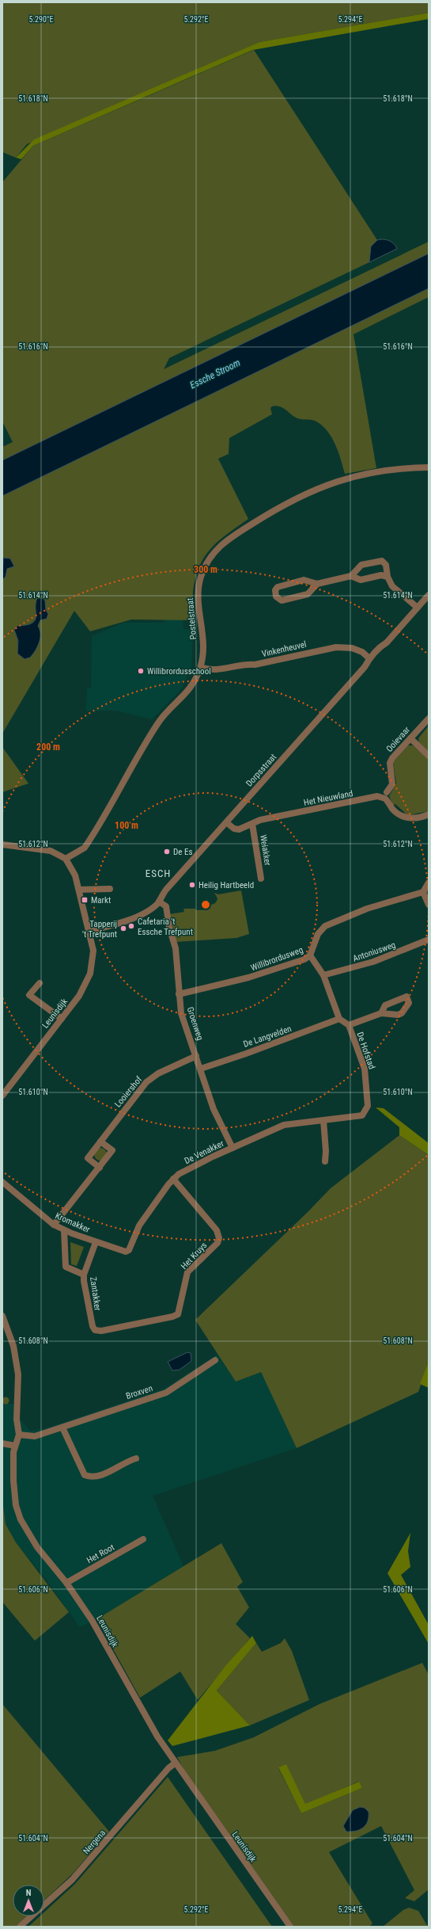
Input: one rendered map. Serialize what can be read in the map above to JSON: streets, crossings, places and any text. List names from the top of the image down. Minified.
{"streets":{"street":["Postelstraat","Vinkenheuvel","Ooievaar","Dorpsstraat","Het Nieuwland","Weiakker","Antoniusweg","Willibrordusweg","Leunisdijk","Groenweg","De Langvelden","De Hofstad","Looiershof","De Venakker","Kromakker","Het Kruys","Zantakker","Broxven","Het Root","Nergena"]},"crossings":[["Postelstraat","Vinkenheuvel"],["Vinkenheuvel","Dorpsstraat"],["Dorpsstraat","Het Nieuwland"],["Dorpsstraat","Leunisdijk"],["Dorpsstraat","Groenweg"],["Het Nieuwland","Weiakker"],["Willibrordusweg","Groenweg"],["Leunisdijk","Broxven"],["Leunisdijk","Het Root"],["Leunisdijk","Nergena"],["Groenweg","De Langvelden"],["Groenweg","Looiershof"],["Groenweg","De Venakker"],["De Langvelden","De Hofstad"],["De Hofstad","De Venakker"],["De Venakker","Kromakker"],["De Venakker","Het Kruys"],["Kromakker","Zantakker"],["Het Kruys","Zantakker"]],"districts":["ESCH"],"water":["Essche Stroom"],"places":{"other":["Willibrordusschool","De Es","Heilig Hartbeeld","Cafetaria 't Essche Trefpunt","Tapperij 't Trefpunt"],"transit":["Markt"]},"north":"top","coordinates":["5.290°E","5.292°E","5.294°E","51.618°N","51.616°N","51.614°N","51.612°N","51.610°N","51.608°N","51.606°N","51.604°N"],"rings":["300 m","200 m","100 m"]}
